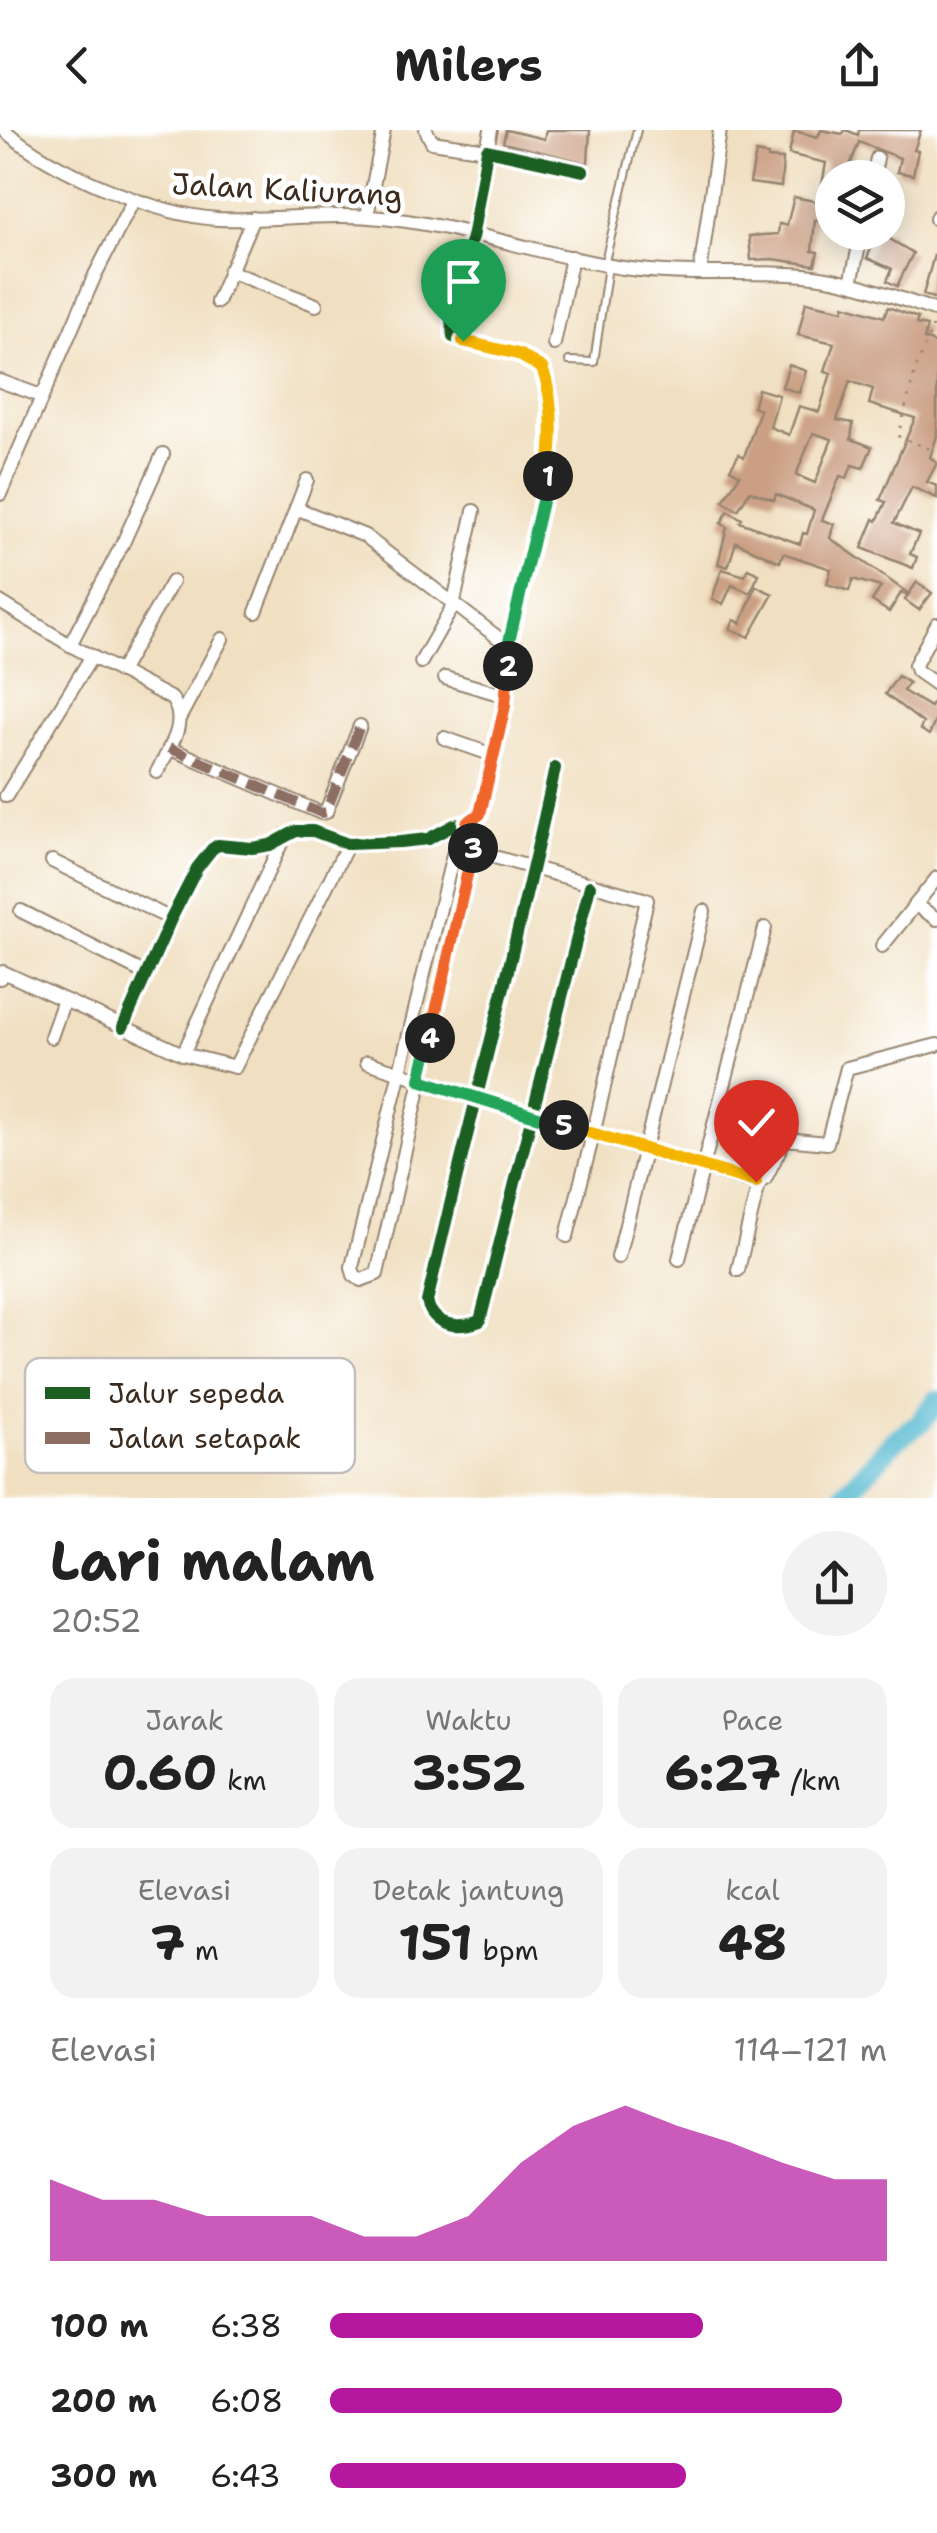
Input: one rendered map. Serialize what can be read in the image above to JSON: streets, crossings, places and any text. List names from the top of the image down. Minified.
{"streets":{"street":["Jalan Kaliurang"]},"legend":["Jalur sepeda","Jalan setapak"],"page":{"header":"Milers","pins":["1","2","3","4","5"],"heading":["Lari malam","20:52"],"stats":[["Jarak","0.60 km"],["Waktu","3:52"],["Pace","6:27 /km"],["Elevasi","7 m"],["Detak jantung","151 bpm"],["kcal","48"]],"chart":["Elevasi","114–121 m"],"list":[{"name":"100 m","note":"6:38"},{"name":"200 m","note":"6:08"},{"name":"300 m","note":"6:43"}]}}
